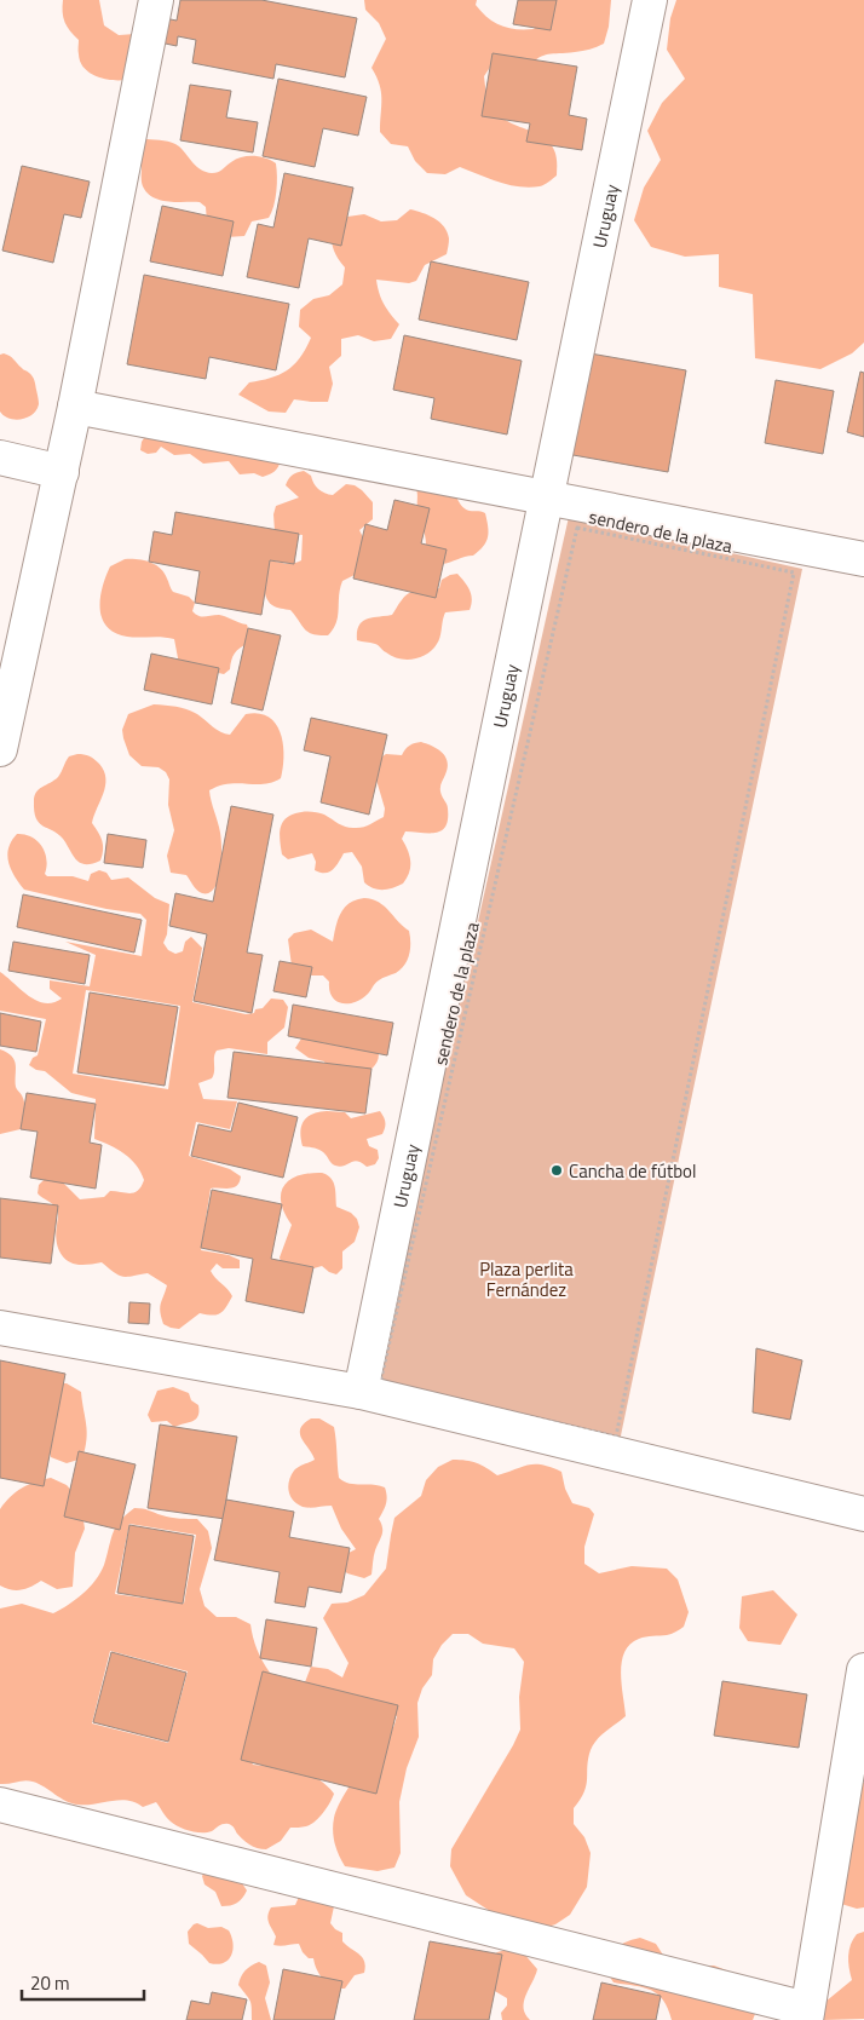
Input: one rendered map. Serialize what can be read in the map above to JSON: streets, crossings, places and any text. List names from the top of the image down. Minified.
{"streets":{"street":["Uruguay"],"path":["sendero de la plaza"]},"parks":["Plaza perlita Fernández"],"places":["Cancha de fútbol"],"scale_bar":"20 m"}
